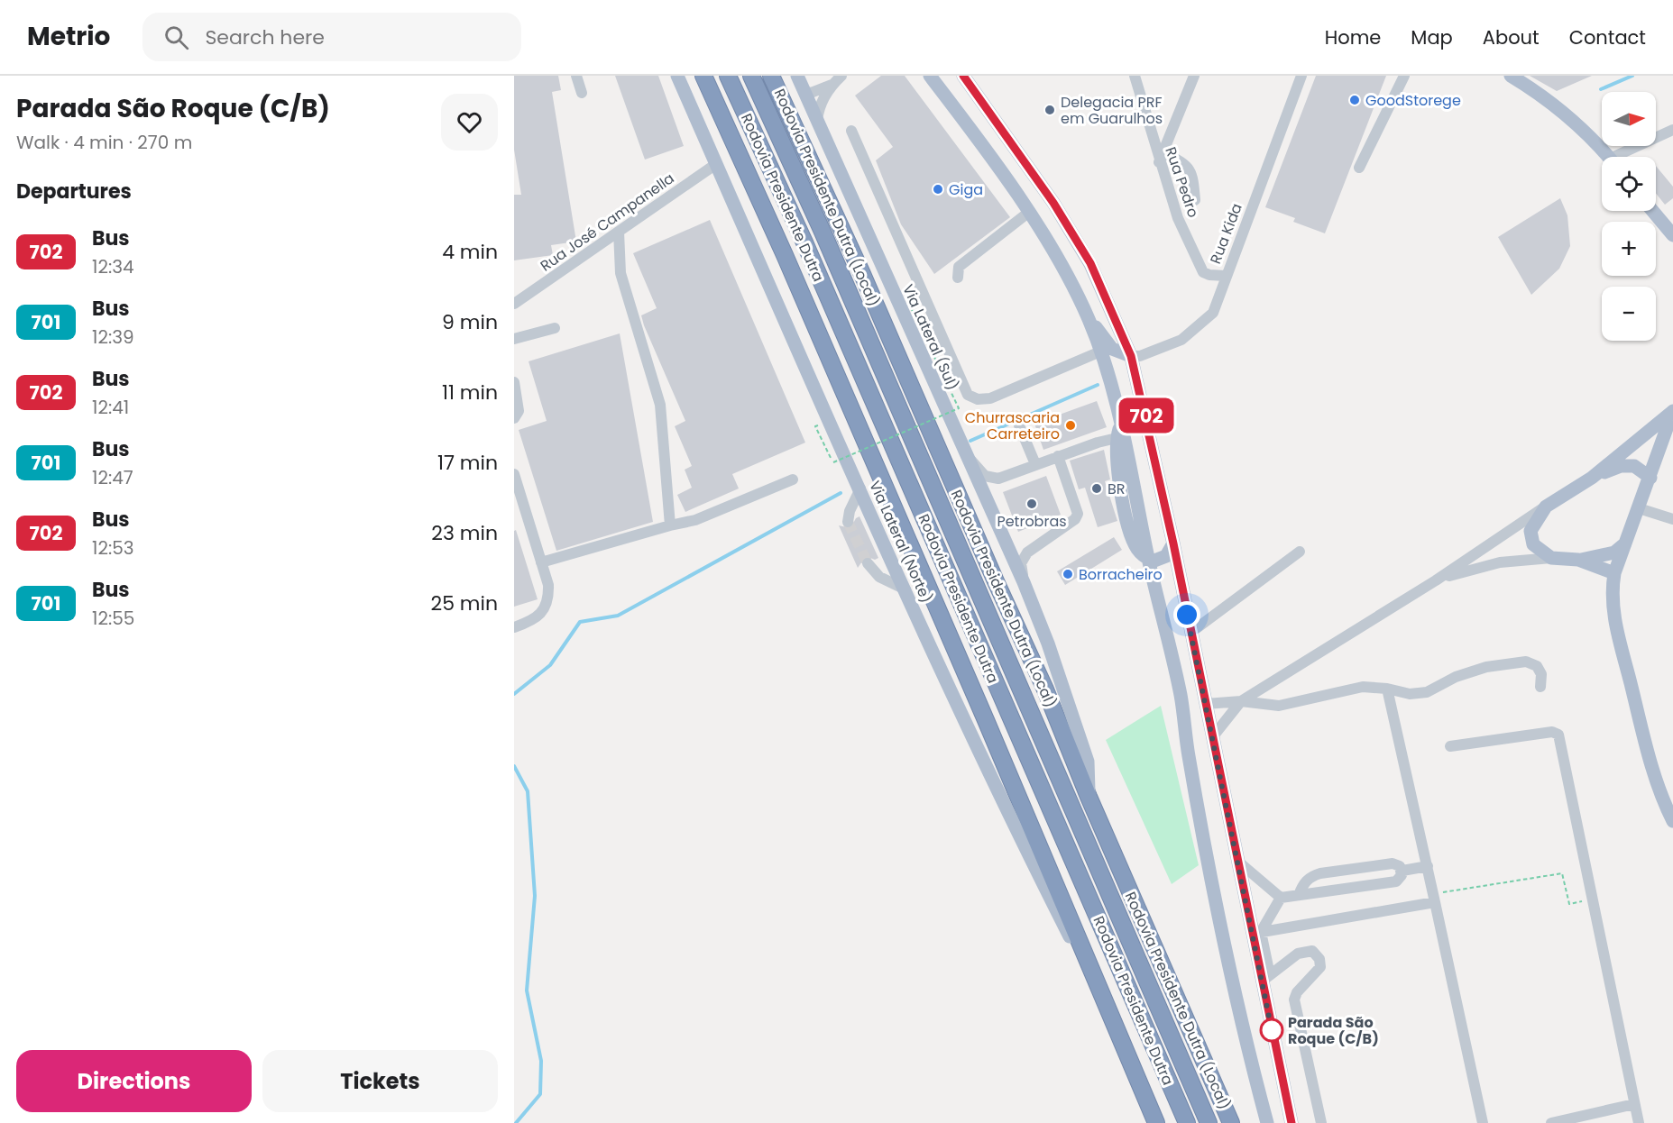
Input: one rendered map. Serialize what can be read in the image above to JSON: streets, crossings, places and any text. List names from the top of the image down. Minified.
{"streets":{"highway":["Rodovia Presidente Dutra","Rodovia Presidente Dutra (Local)"],"main road":["Via Lateral (Sul)","Via Lateral (Norte)"],"street":["Rua Pedro","Rua José Campanella","Rua Kida"]},"crossings":[["Rua Pedro","Rua Kida"],["Rodovia Presidente Dutra","Via Lateral (Norte)"],["Rodovia Presidente Dutra (Local)","Via Lateral (Sul)"],["Rua José Campanella","Via Lateral (Norte)"]],"places":["GoodStorege","Delegacia PRF em Guarulhos","Giga","Churrascaria Carreteiro","BR","Petrobras","Borracheiro","Parada São Roque (C/B)"],"lines":["bus line 702"],"north":"right","page":{"header":"Metrio","search":"Search here","nav":["Home","Map","About","Contact"],"heading":[["Parada São Roque (C/B)","Walk · 4 min · 270 m"],"Departures"],"on_map":"702","map_buttons":["+","−"],"list":[{"mark":"702","name":"Bus","note":"12:34","value":"4 min"},{"mark":"701","name":"Bus","note":"12:39","value":"9 min"},{"mark":"702","name":"Bus","note":"12:41","value":"11 min"},{"mark":"701","name":"Bus","note":"12:47","value":"17 min"},{"mark":"702","name":"Bus","note":"12:53","value":"23 min"},{"mark":"701","name":"Bus","note":"12:55","value":"25 min"}],"buttons":["Directions","Tickets"]}}
